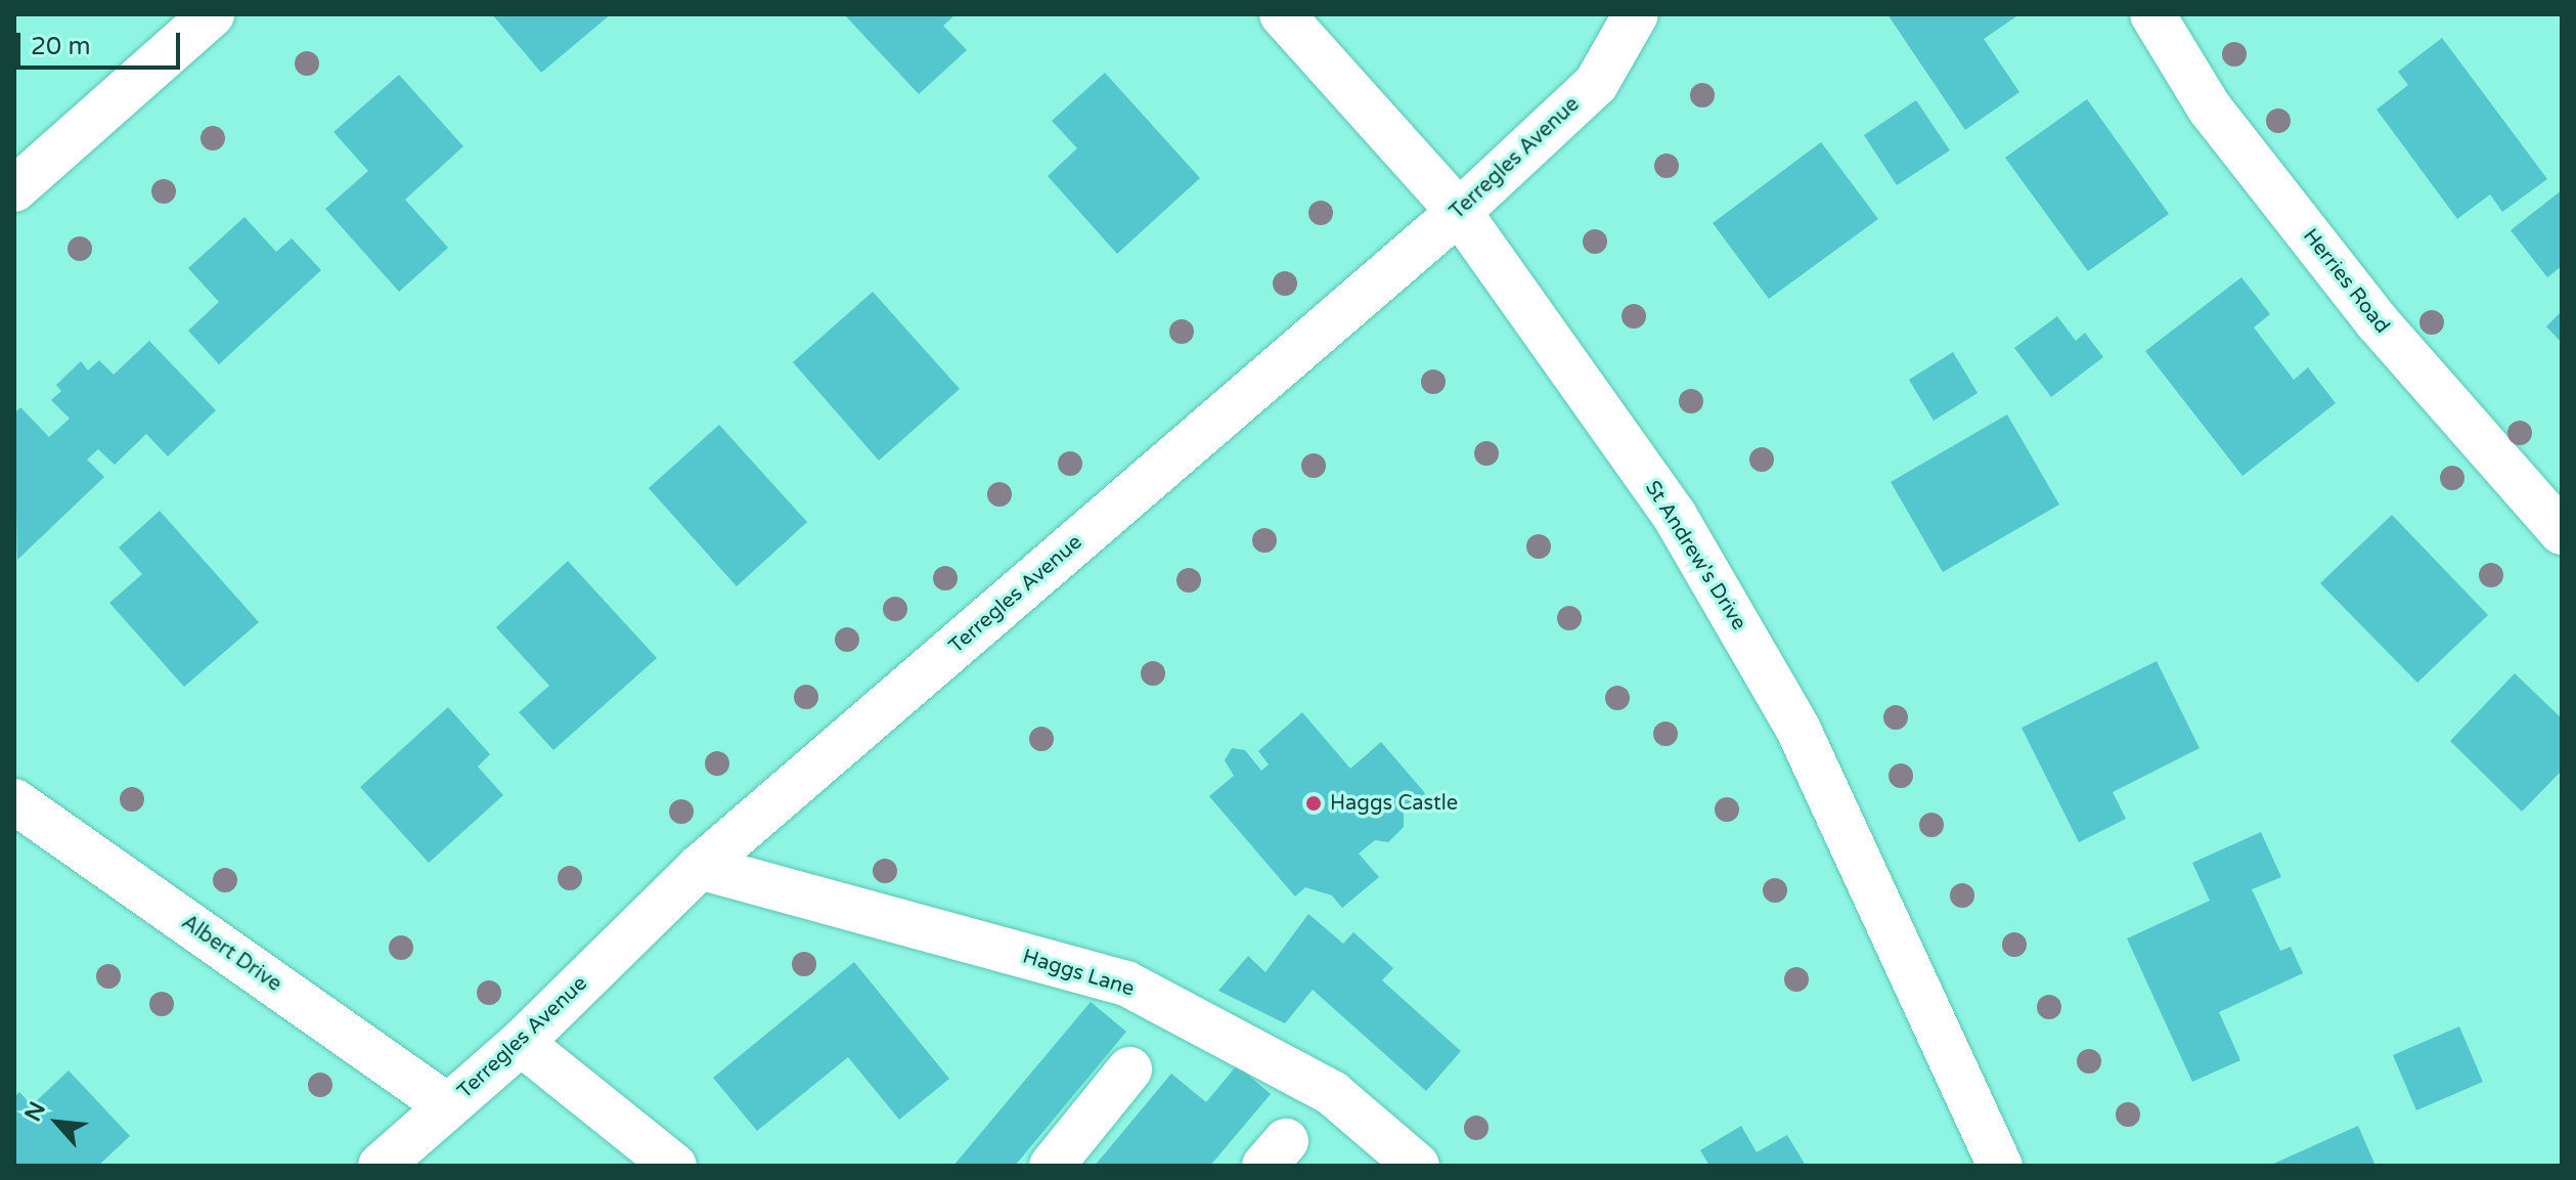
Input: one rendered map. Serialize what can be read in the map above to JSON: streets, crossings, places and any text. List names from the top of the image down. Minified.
{"streets":{"street":["Terregles Avenue","Herries Road","St Andrew's Drive","Albert Drive","Haggs Lane"]},"crossings":[["Terregles Avenue","St Andrew's Drive"],["Terregles Avenue","Albert Drive"],["Terregles Avenue","Haggs Lane"]],"places":["Haggs Castle"],"scale_bar":"20 m","north":"top left"}
